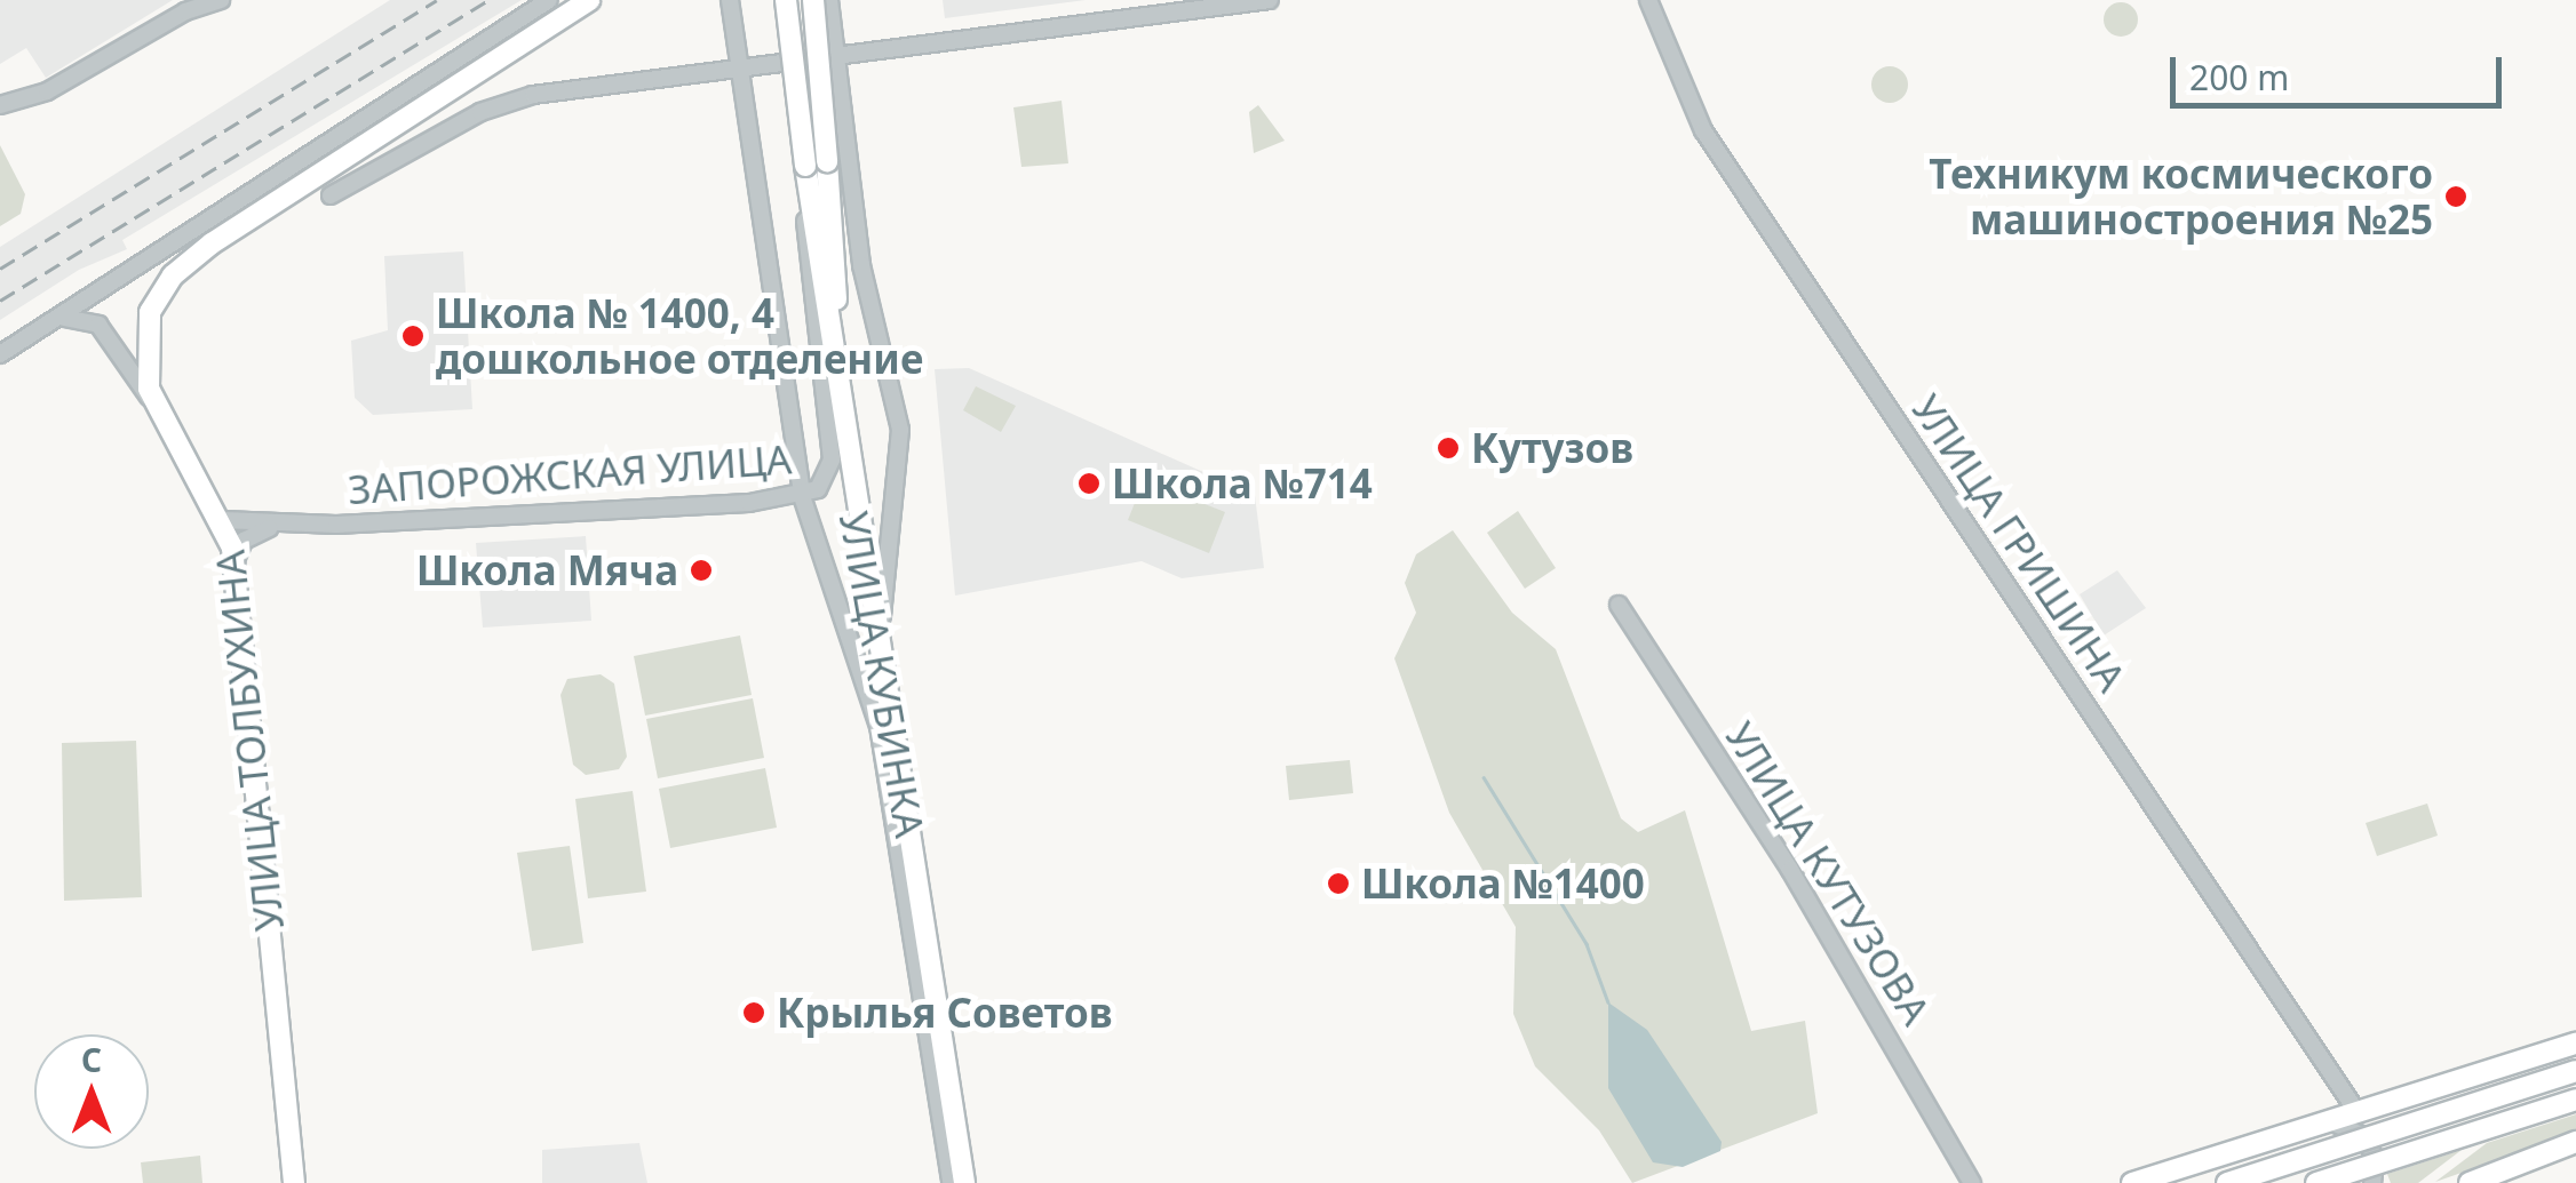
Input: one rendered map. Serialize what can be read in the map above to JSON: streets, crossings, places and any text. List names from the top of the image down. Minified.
{"streets":{"main road":["УЛИЦА КУБИНКА","УЛИЦА ТОЛБУХИНА"],"street":["ЗАПОРОЖСКАЯ УЛИЦА","УЛИЦА ГРИШИНА","УЛИЦА КУТУЗОВА"]},"crossings":[["ЗАПОРОЖСКАЯ УЛИЦА","УЛИЦА КУБИНКА"],["ЗАПОРОЖСКАЯ УЛИЦА","УЛИЦА ТОЛБУХИНА"]],"places":["Техникум космического машиностроения №25","Школа № 1400, 4 дошкольное отделение","Кутузов","Школа №714","Школа Мяча","Школа №1400","Крылья Советов"],"scale_bar":"200 m","north":"top"}
